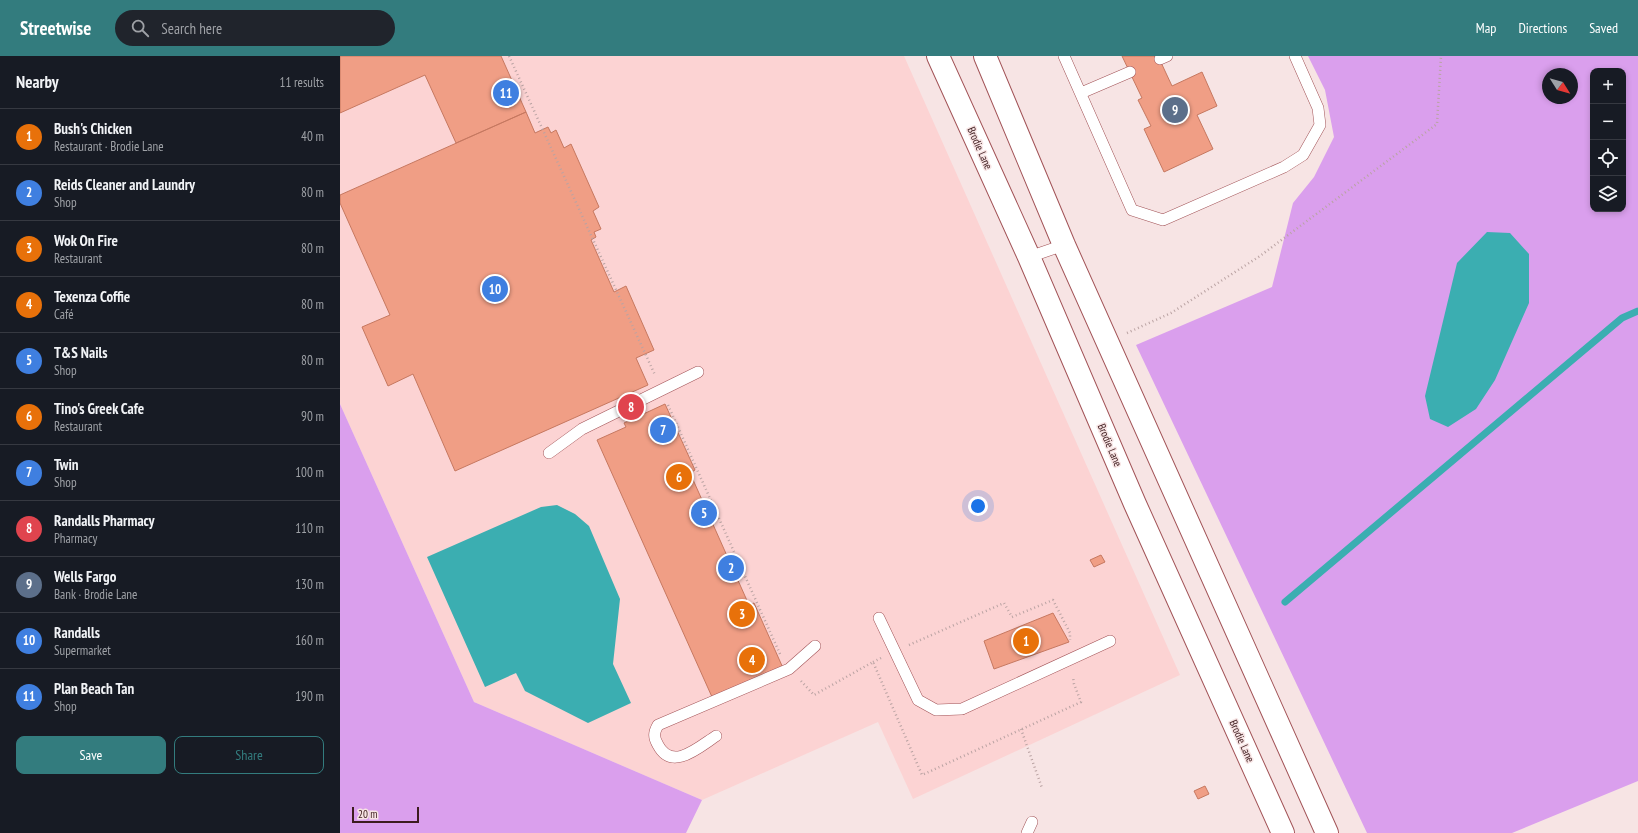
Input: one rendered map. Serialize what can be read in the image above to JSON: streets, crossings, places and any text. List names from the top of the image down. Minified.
{"streets":{"main road":["Brodie Lane"]},"scale_bar":"20 m","north":"bottom right","page":{"header":"Streetwise","search":"Search here","nav":["Map","Directions","Saved"],"heading":["Nearby","11 results"],"map_buttons":["+","−"],"pins":["11","9","10","8","7","6","5","2","3","1","4"],"list":[{"mark":"1","name":"Bush's Chicken","note":"Restaurant · Brodie Lane","value":"40 m"},{"mark":"2","name":"Reids Cleaner and Laundry","note":"Shop","value":"80 m"},{"mark":"3","name":"Wok On Fire","note":"Restaurant","value":"80 m"},{"mark":"4","name":"Texenza Coffie","note":"Café","value":"80 m"},{"mark":"5","name":"T&S Nails","note":"Shop","value":"80 m"},{"mark":"6","name":"Tino's Greek Cafe","note":"Restaurant","value":"90 m"},{"mark":"7","name":"Twin","note":"Shop","value":"100 m"},{"mark":"8","name":"Randalls Pharmacy","note":"Pharmacy","value":"110 m"},{"mark":"9","name":"Wells Fargo","note":"Bank · Brodie Lane","value":"130 m"},{"mark":"10","name":"Randalls","note":"Supermarket","value":"160 m"},{"mark":"11","name":"Plan Beach Tan","note":"Shop","value":"190 m"}],"buttons":["Save","Share"],"scale":"20 m"}}
